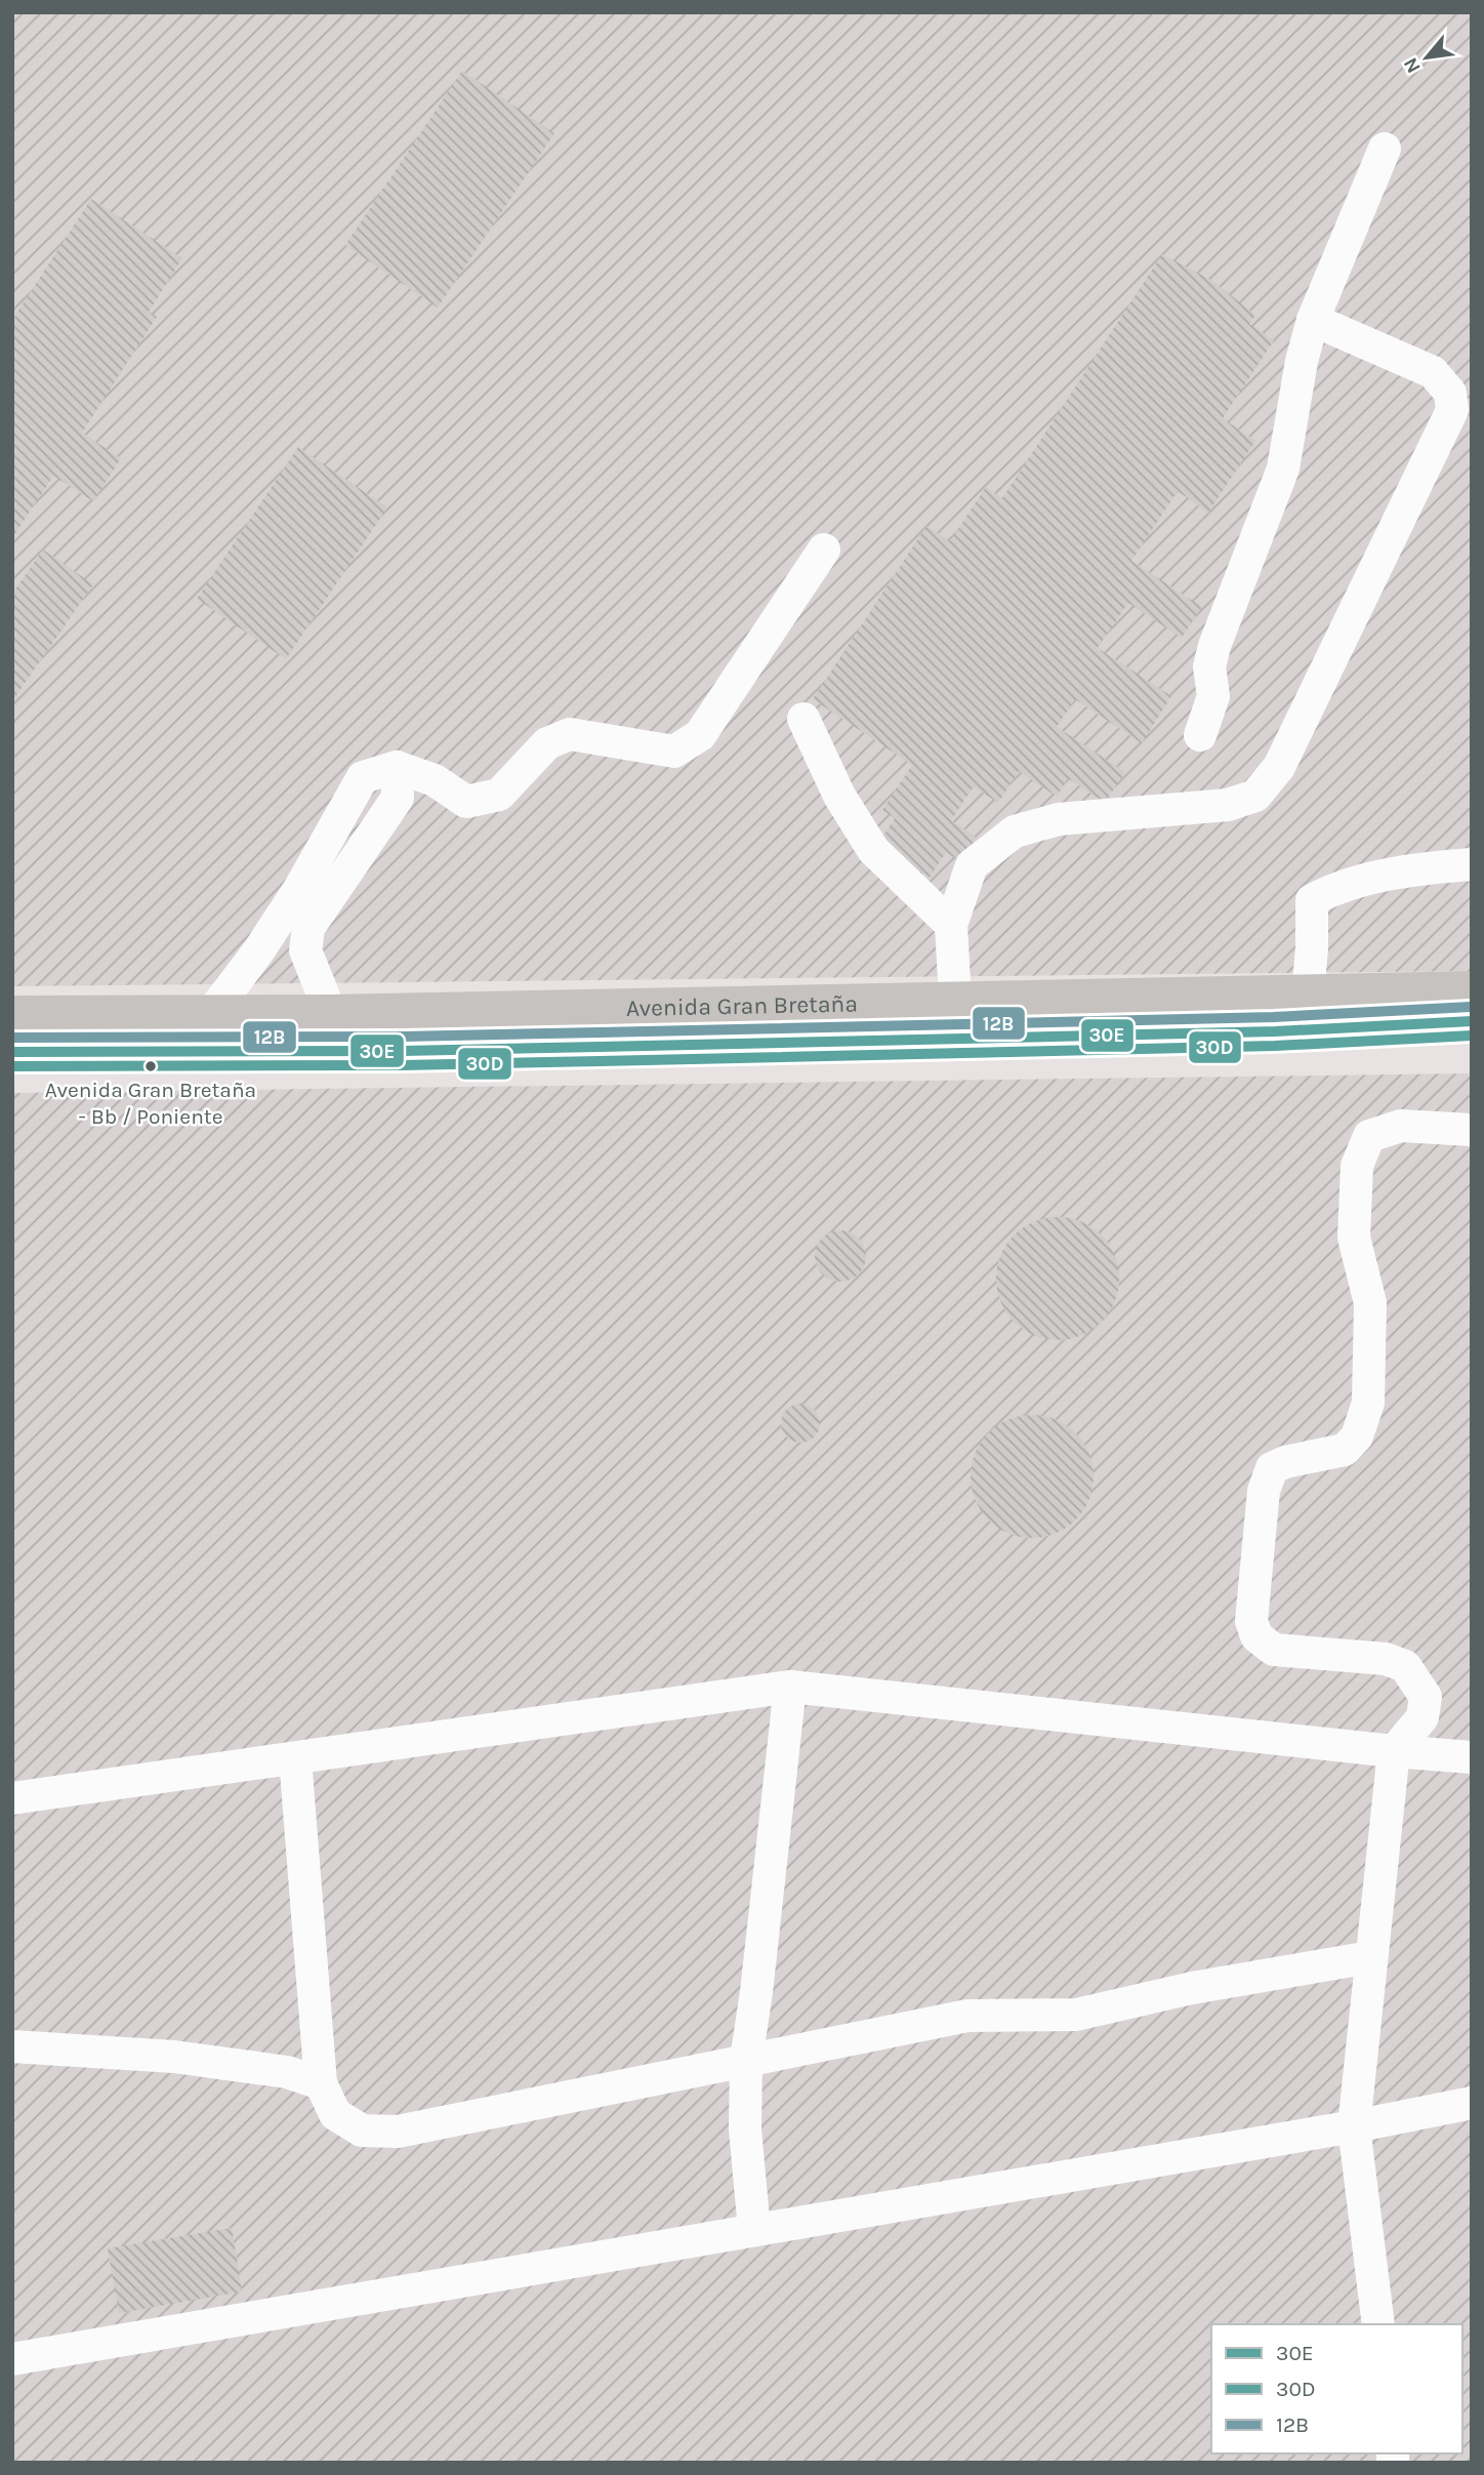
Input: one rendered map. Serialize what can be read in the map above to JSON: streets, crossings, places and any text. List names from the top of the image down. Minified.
{"streets":{"main road":["Avenida Gran Bretaña"]},"places":["Avenida Gran Bretaña - Bb / Poniente"],"lines":["transit line 12B","transit line 30E","transit line 30D"],"legend":["30E","30D","12B"],"north":"bottom left"}
